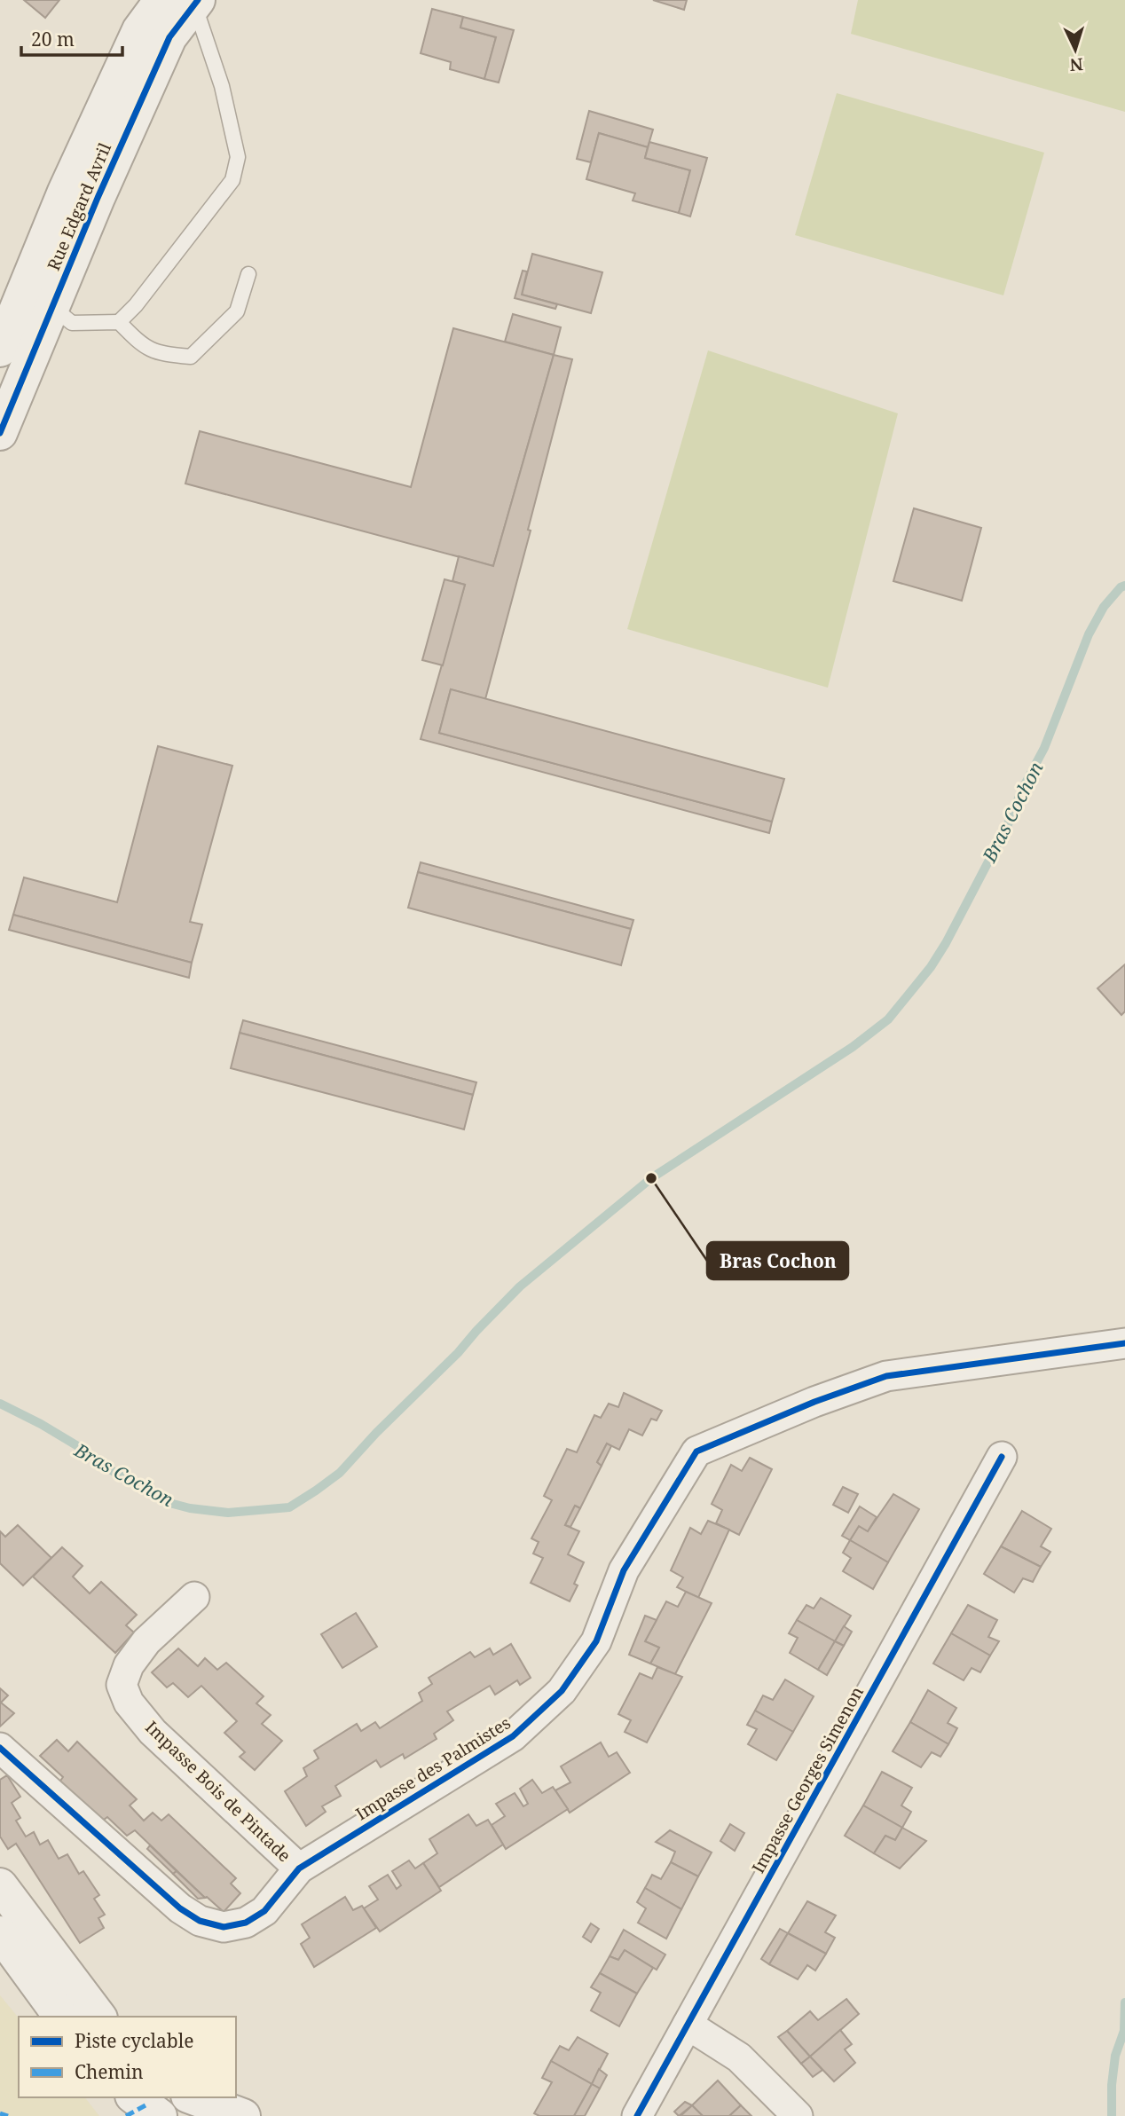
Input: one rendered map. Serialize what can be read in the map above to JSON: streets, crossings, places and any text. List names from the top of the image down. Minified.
{"streets":{"street":["Rue Edgard Avril","Impasse des Palmistes","Impasse Georges Simenon","Impasse Bois de Pintade"]},"crossings":[["Impasse des Palmistes","Impasse Bois de Pintade"]],"water":["Bras Cochon"],"places":["Bras Cochon"],"legend":["Piste cyclable","Chemin"],"scale_bar":"20 m","north":"bottom"}
